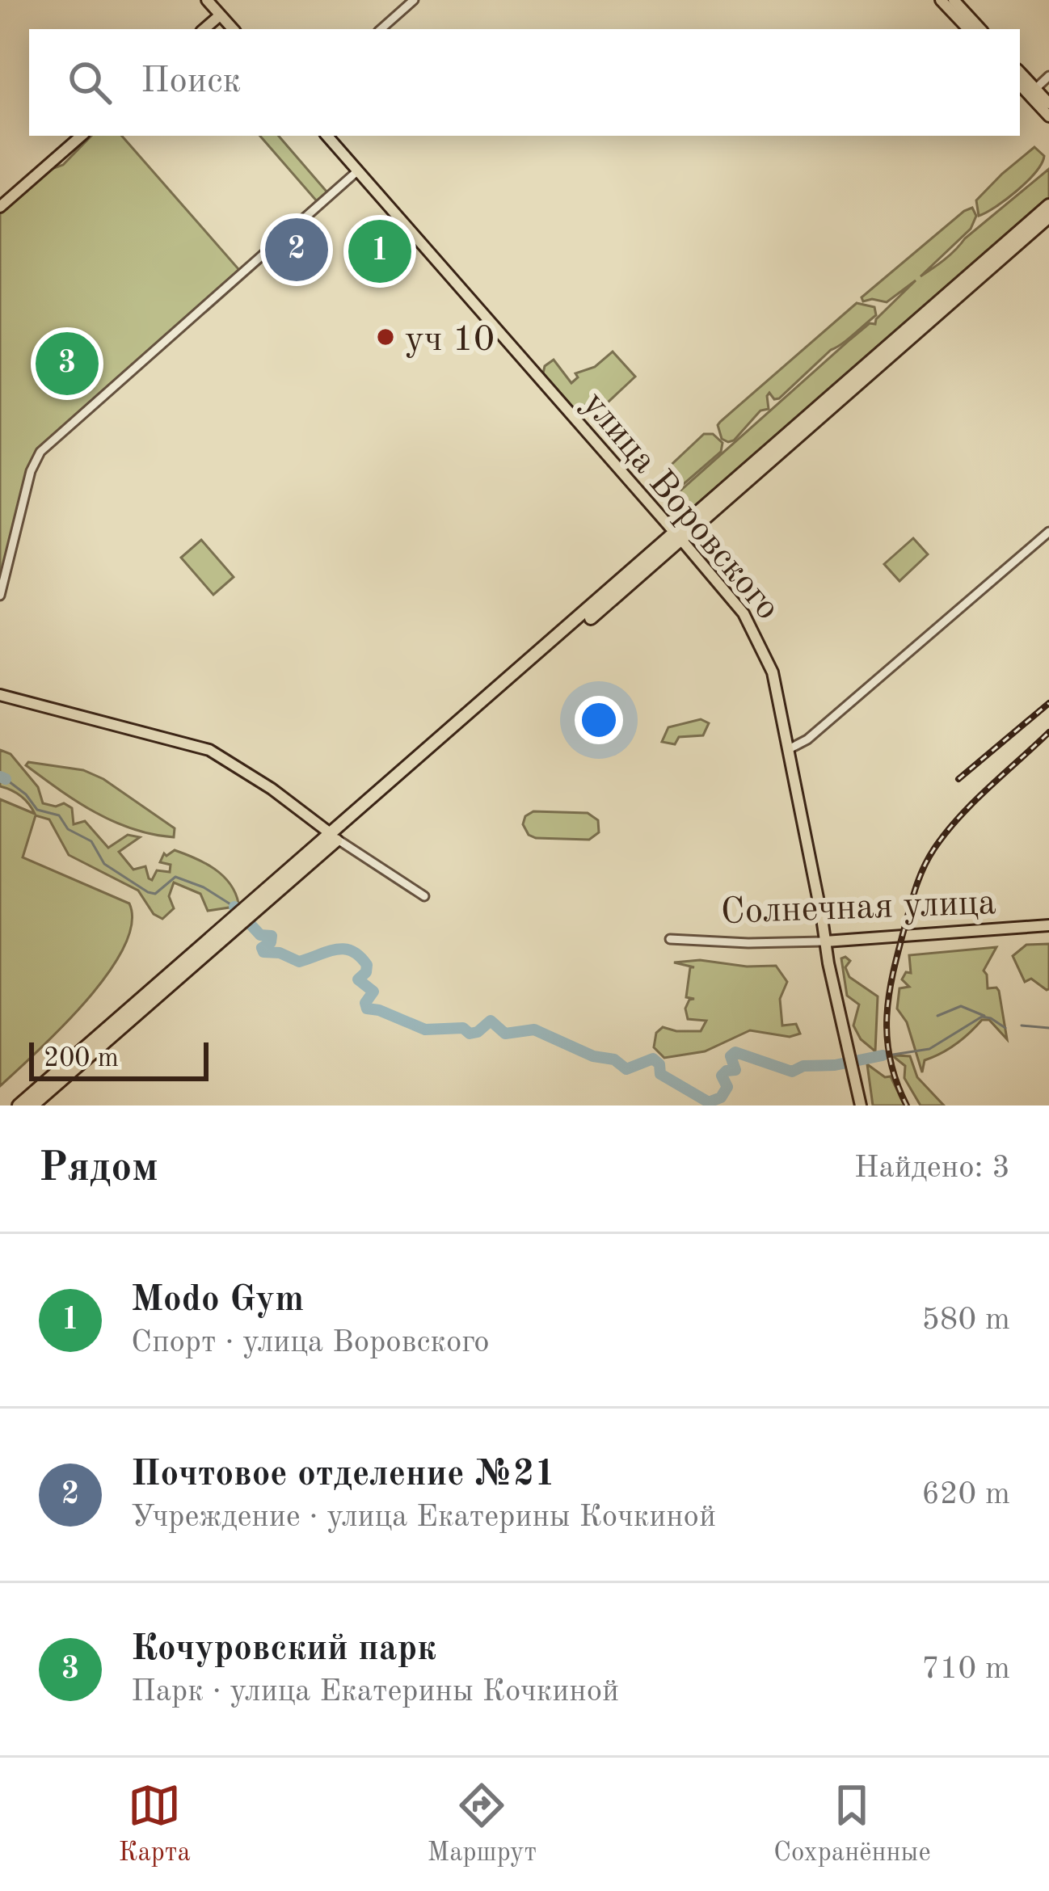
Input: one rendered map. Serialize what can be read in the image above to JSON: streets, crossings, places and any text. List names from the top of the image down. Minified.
{"streets":{"main road":["улица Воровского","Солнечная улица"]},"crossings":[["улица Воровского","Солнечная улица"]],"places":["уч 10"],"scale_bar":"200 m","page":{"search":"Поиск","pins":["2","1","3"],"scale":"200 m","heading":["Рядом","Найдено: 3"],"list":[{"mark":"1","name":"Modo Gym","note":"Спорт · улица Воровского","value":"580 m"},{"mark":"2","name":"Почтовое отделение №21","note":"Учреждение · улица Екатерины Кочкиной","value":"620 m"},{"mark":"3","name":"Кочуровский парк","note":"Парк · улица Екатерины Кочкиной","value":"710 m"}],"nav":["Карта","Маршрут","Сохранённые"]}}
